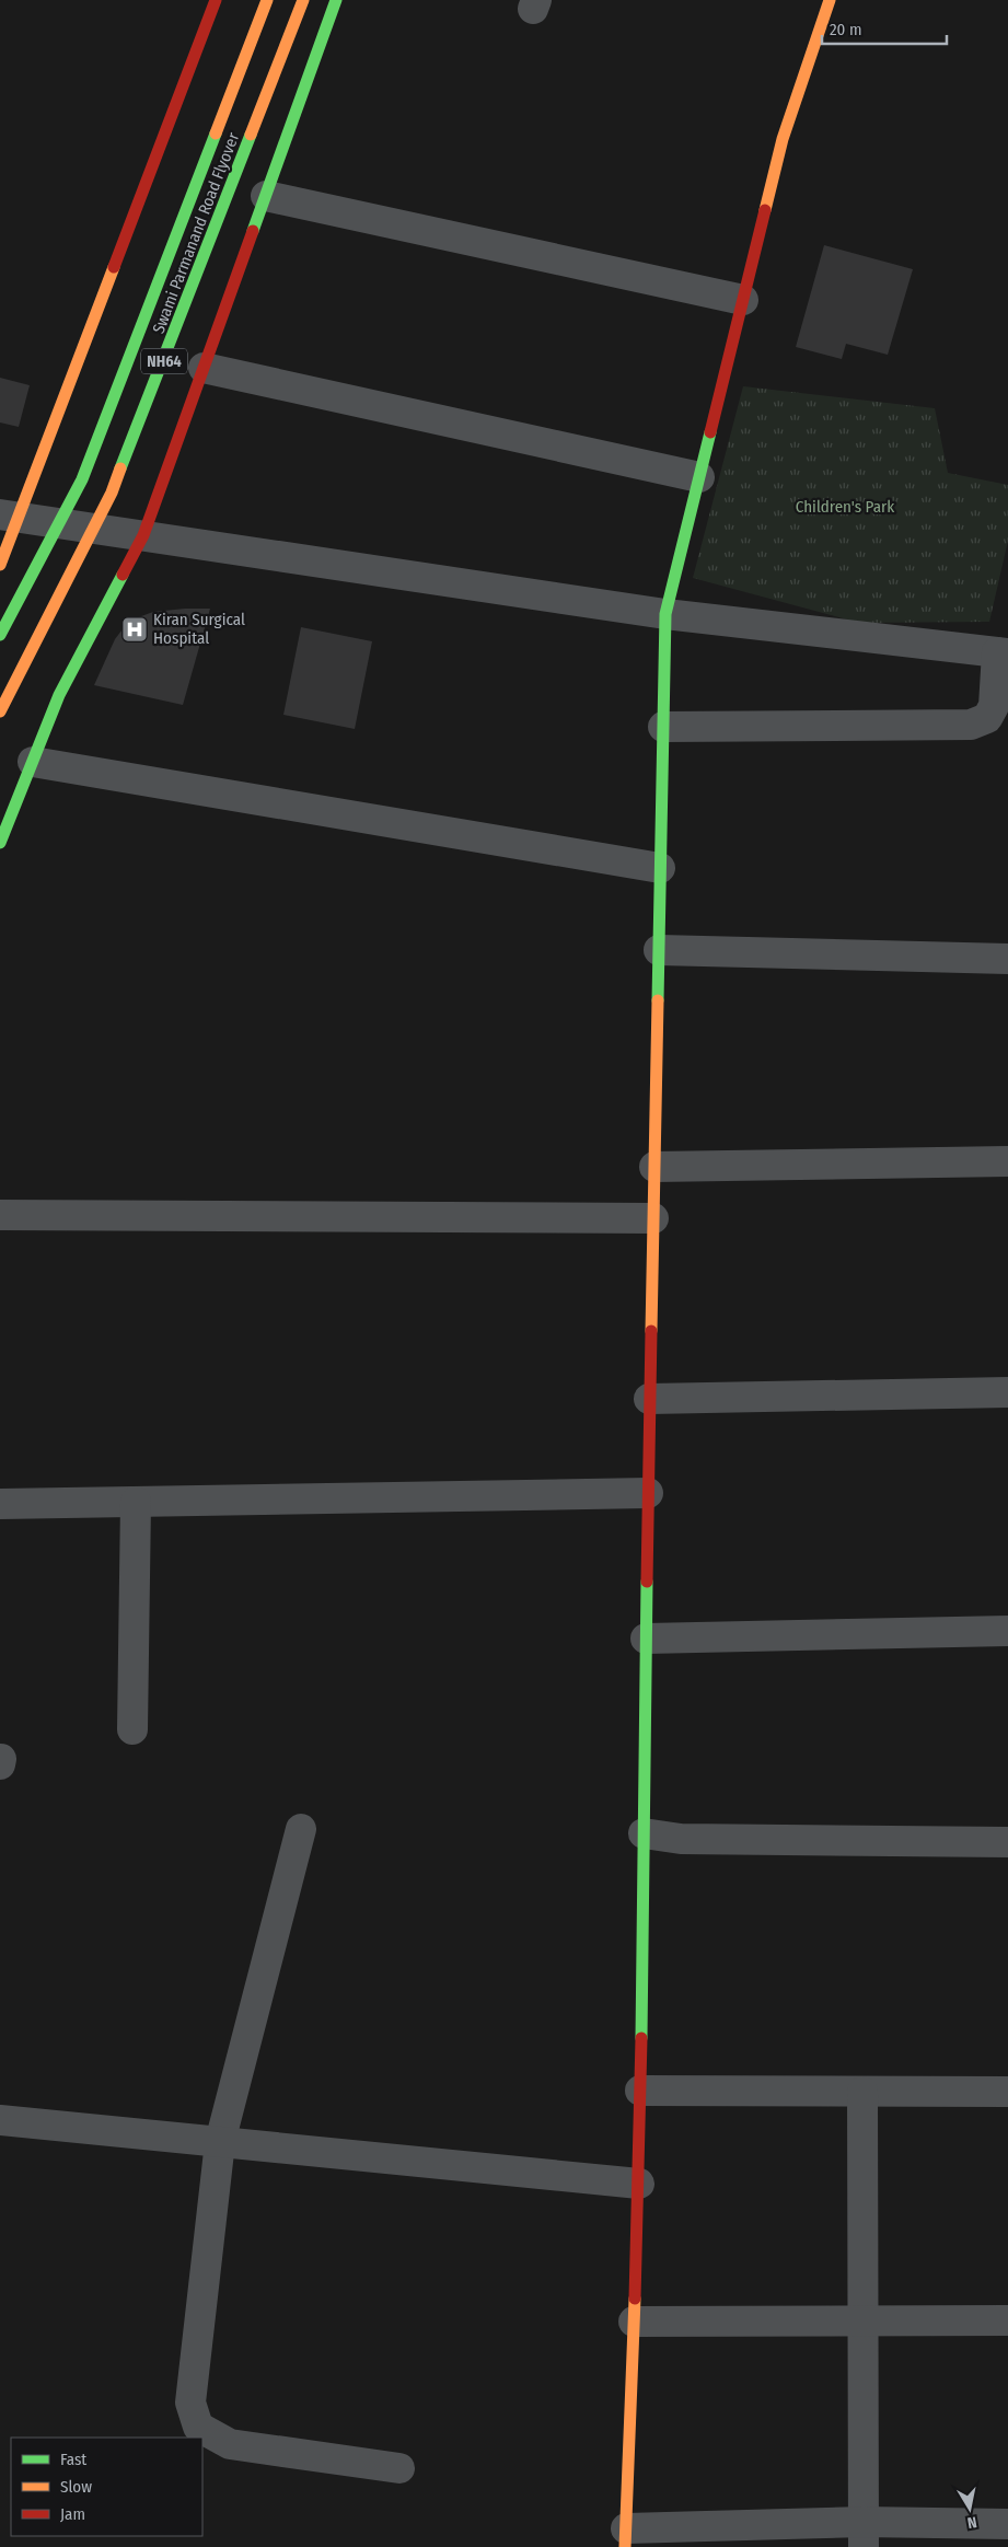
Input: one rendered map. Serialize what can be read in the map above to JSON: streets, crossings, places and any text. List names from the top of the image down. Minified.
{"streets":{"main road":["Swami Parmanand Road Flyover","NH64"]},"parks":["Children's Park"],"places":{"hospital":["Kiran Surgical Hospital"]},"legend":["Fast","Slow","Jam"],"scale_bar":"20 m","north":"bottom"}
